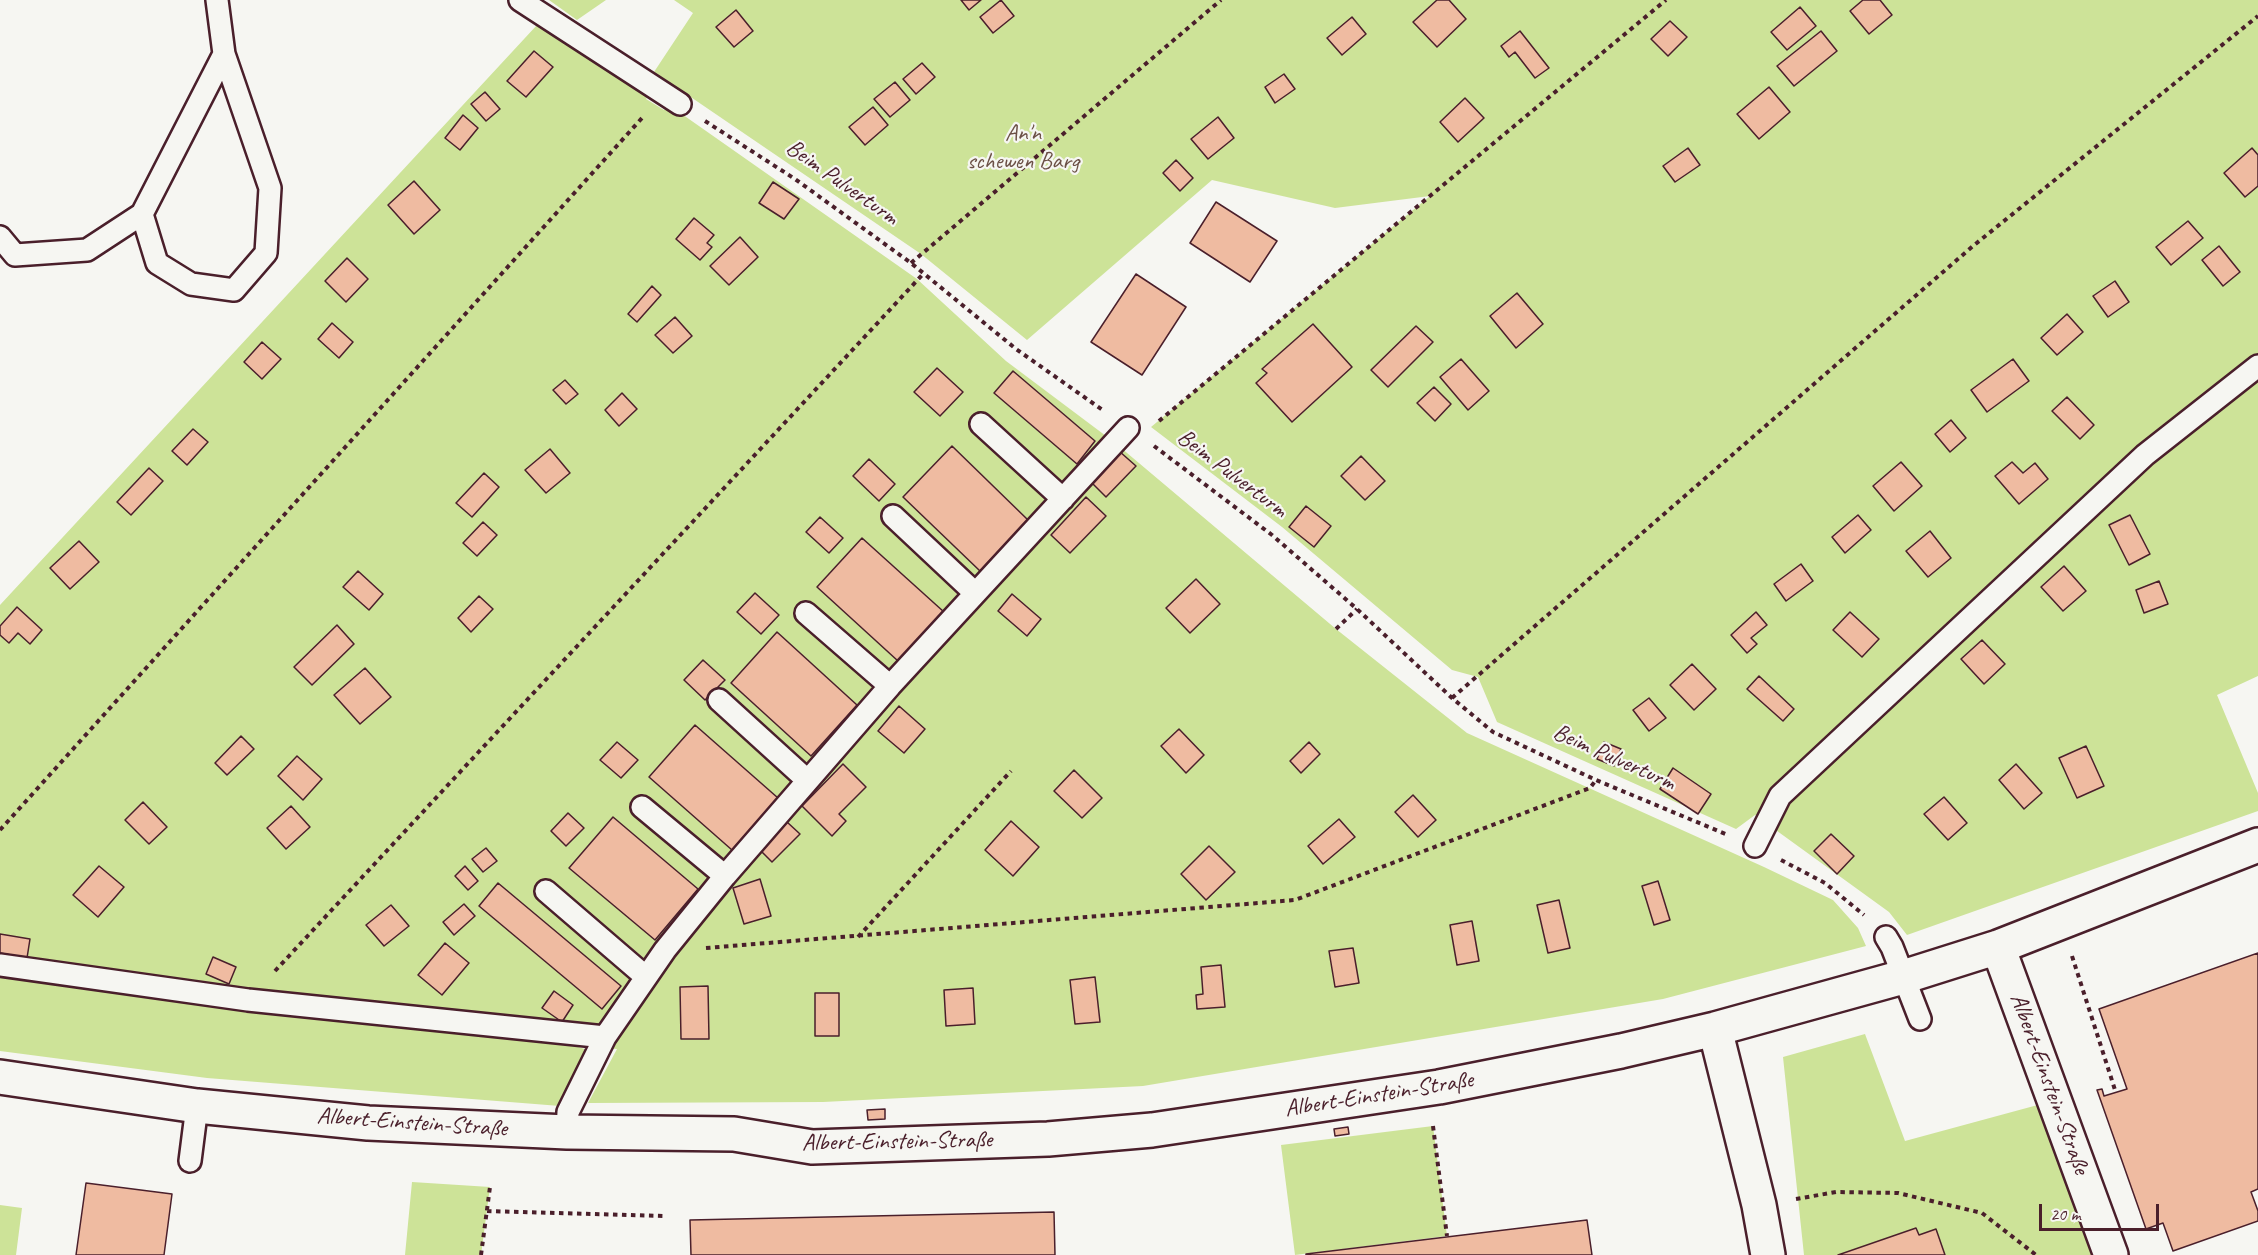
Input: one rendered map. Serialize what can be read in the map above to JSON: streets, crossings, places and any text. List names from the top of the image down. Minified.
{"streets":{"street":["Albert-Einstein-Straße"],"path":["Beim Pulverturm"]},"parks":["An'n schewen Barg"],"scale_bar":"20 m"}
